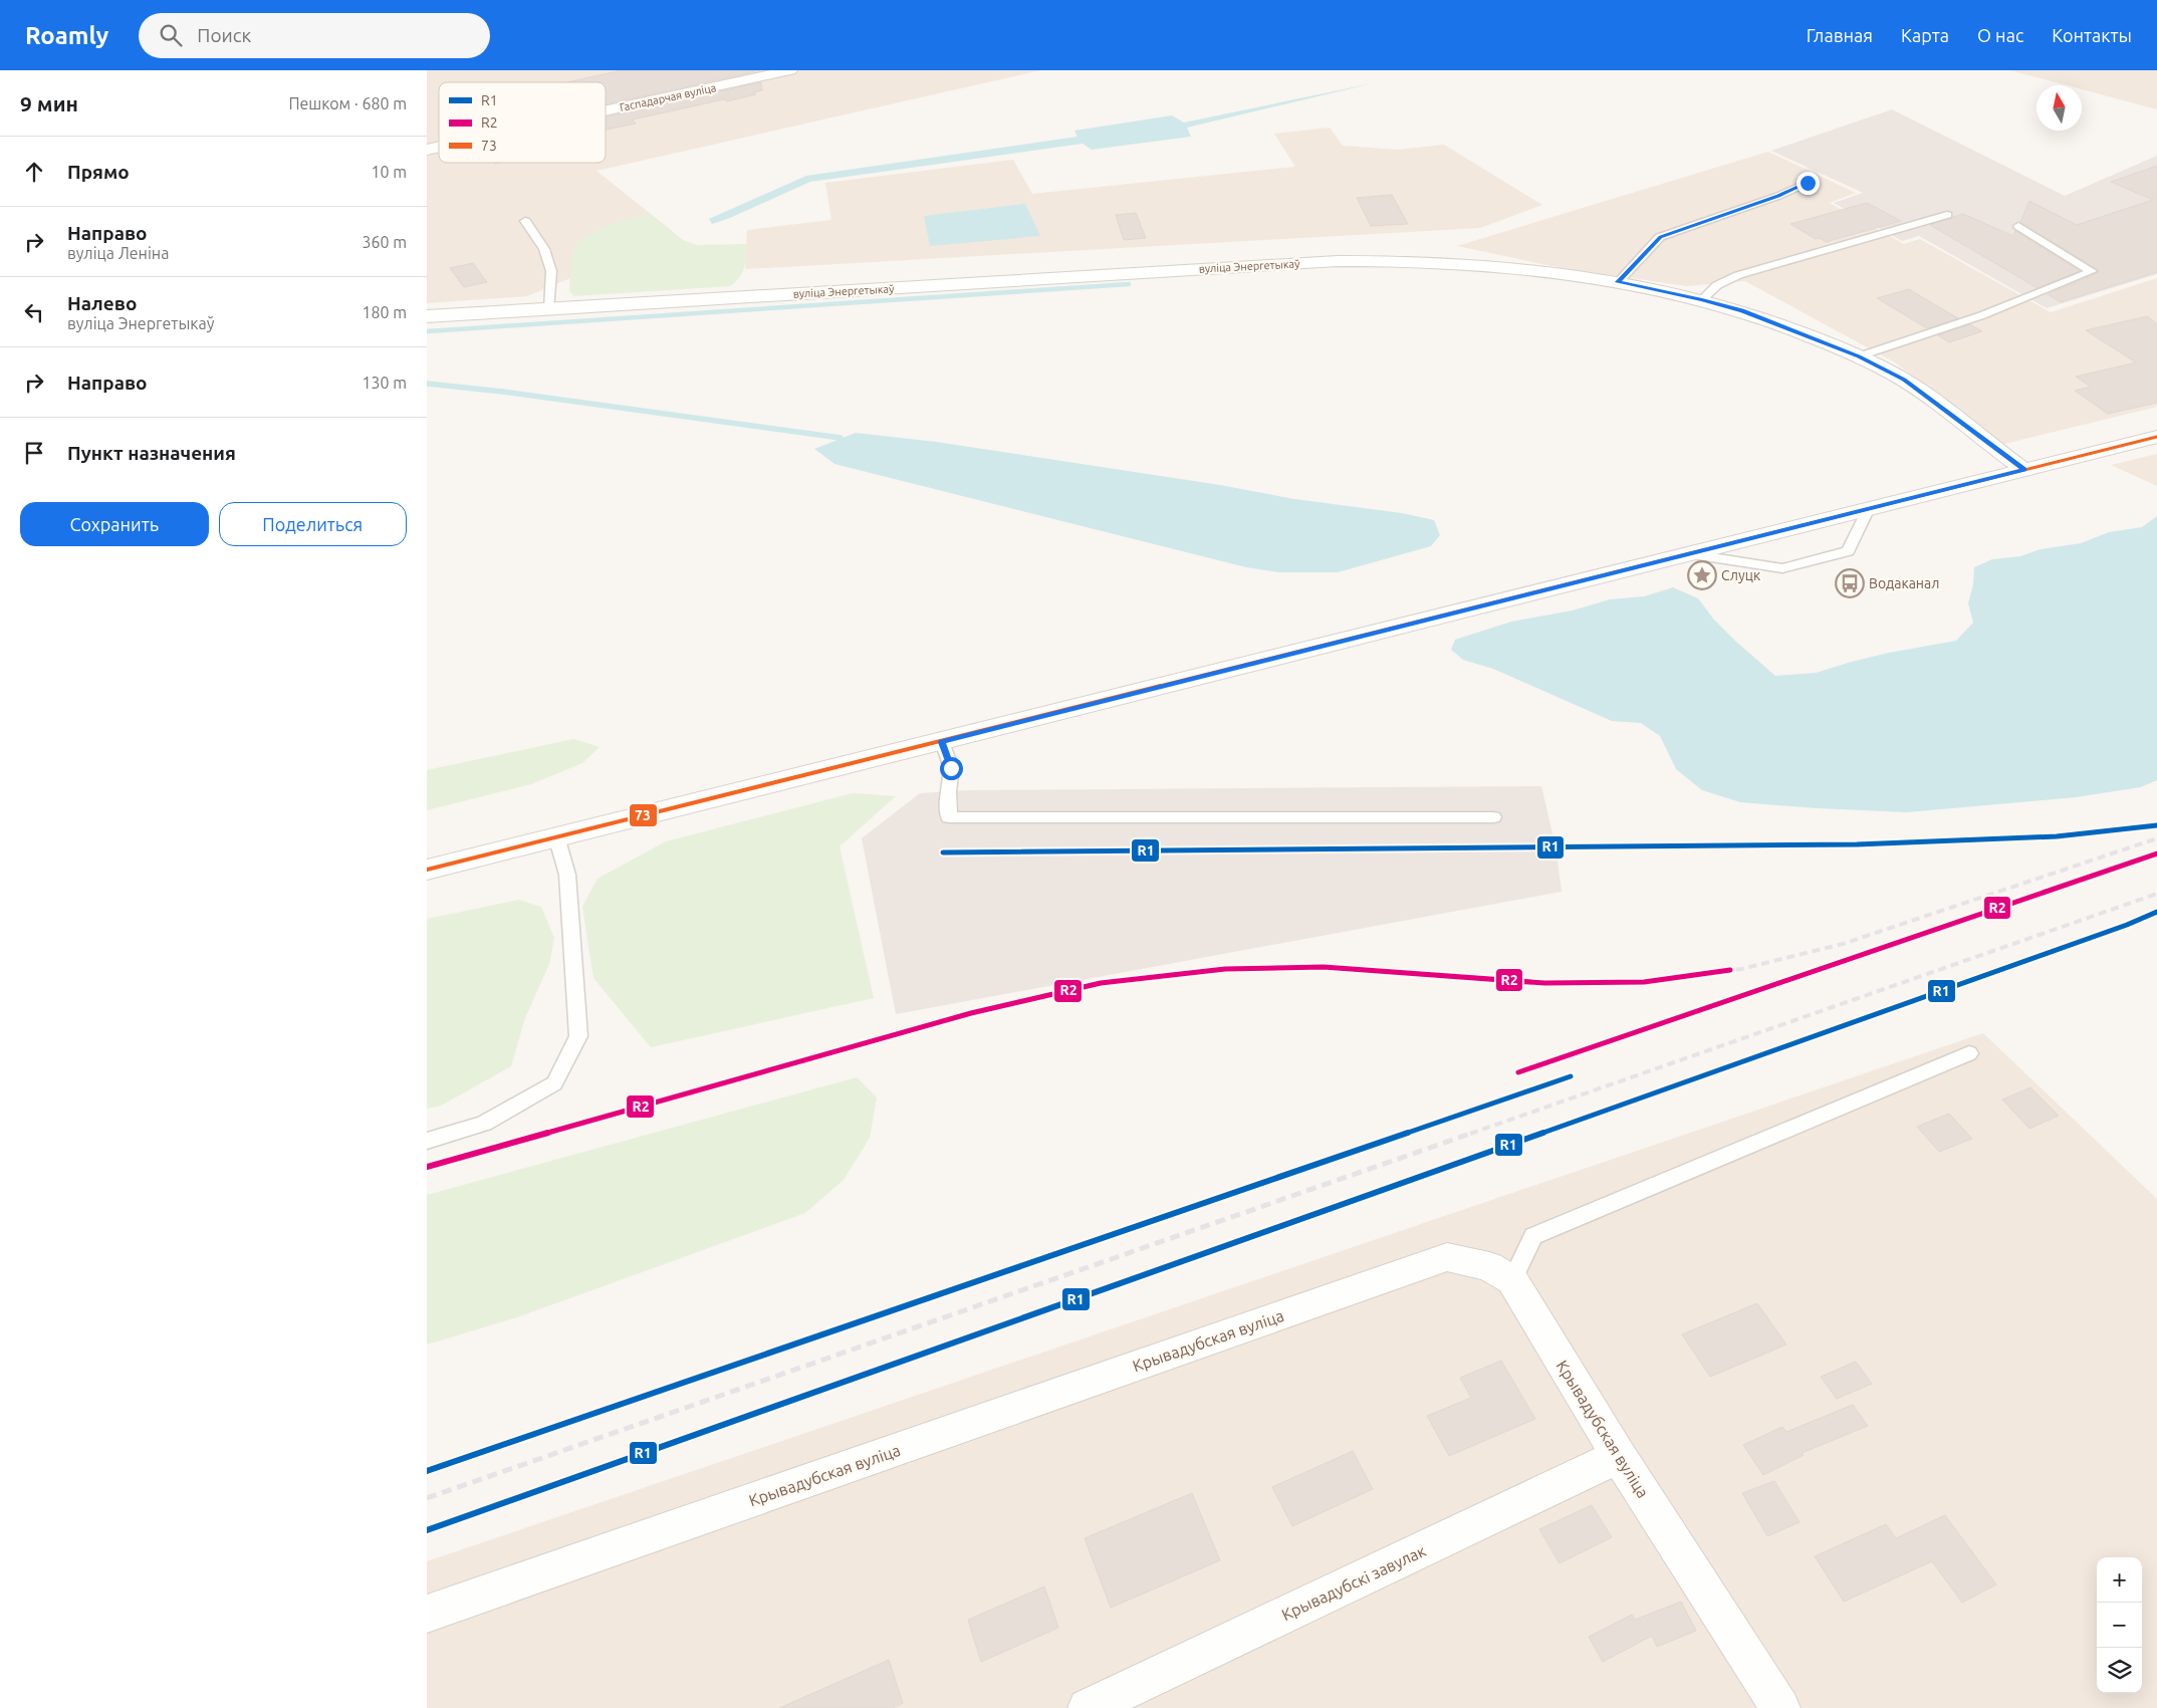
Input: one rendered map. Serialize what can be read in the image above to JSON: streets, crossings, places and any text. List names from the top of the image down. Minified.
{"streets":{"street":["Гаспадарчая вуліца","вуліца Энергетыкаў","Крывадубская вуліца","Крывадубскі завулак"]},"crossings":[["Крывадубская вуліца","Крывадубскі завулак"]],"places":{"place":["Слуцк"],"bus stop":["Водаканал"]},"lines":["transit line 73","transit line R1","transit line R2"],"legend":["R1","R2","73"],"north":"top","page":{"header":"Roamly","search":"Поиск","nav":["Главная","Карта","О нас","Контакты"],"heading":["9 мин","Пешком · 680 m"],"list":[["Прямо","10 m"],["Направо","вуліца Леніна","360 m"],["Налево","вуліца Энергетыкаў","180 m"],["Направо","130 m"],"Пункт назначения"],"buttons":["Сохранить","Поделиться"],"map_buttons":["+","−"]}}
